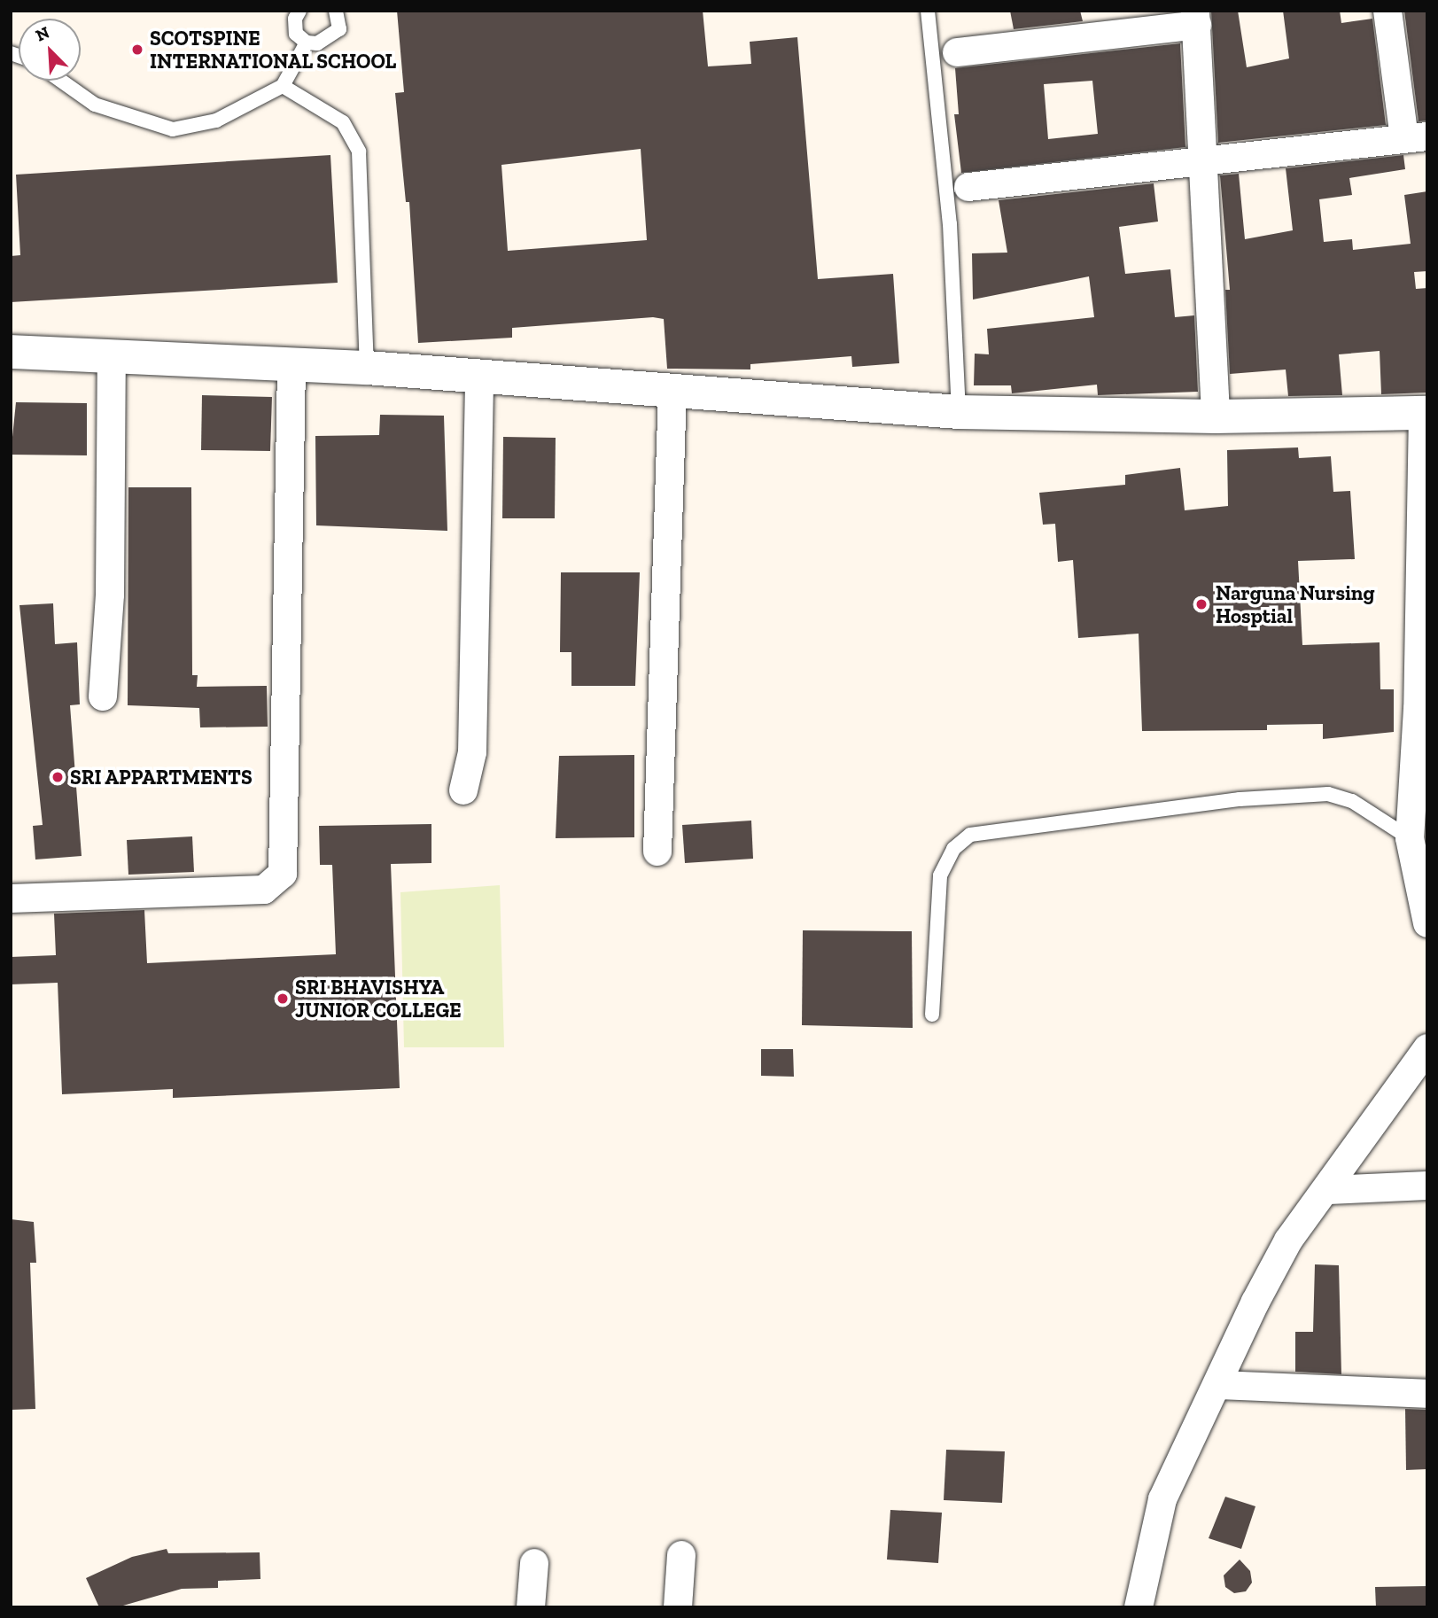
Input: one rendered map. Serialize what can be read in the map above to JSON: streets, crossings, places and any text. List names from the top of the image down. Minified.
{"places":["SCOTSPINE INTERNATIONAL SCHOOL","Narguna Nursing Hosptial","SRI APPARTMENTS","SRI BHAVISHYA JUNIOR COLLEGE"],"north":"top left"}
